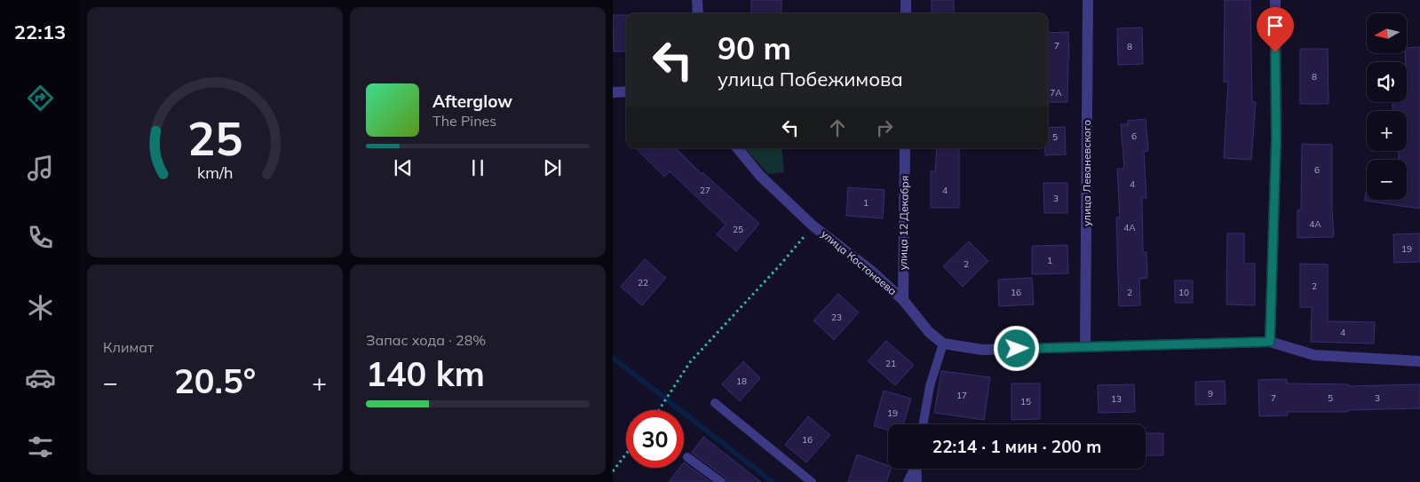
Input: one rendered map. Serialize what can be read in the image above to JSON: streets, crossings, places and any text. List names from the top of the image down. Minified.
{"streets":{"street":["улица Леваневского","улица 12 Декабря","улица Костонаева"]},"crossings":[["улица 12 Декабря","улица Костонаева"]],"house_numbers":["7","8","8","7А","6","5","6","4","27","4","3","1","4А","4А","25","19","1","2","22","2","16","2","10","23","4","21","18","9","17","7","5","3","13","15","19","16"],"north":"left","page":{"tabs":"22:13","map_buttons":["+","−"],"turn":["90 m","улица Побежимова"],"song":["Afterglow","The Pines"],"tile":["Климат",["Запас хода · 28%","140 km"]],"heat":["−","20.5°","+"],"limit":"30","trip":"22:14 · 1 мин · 200 m","gauge":["25","km/h"]}}
